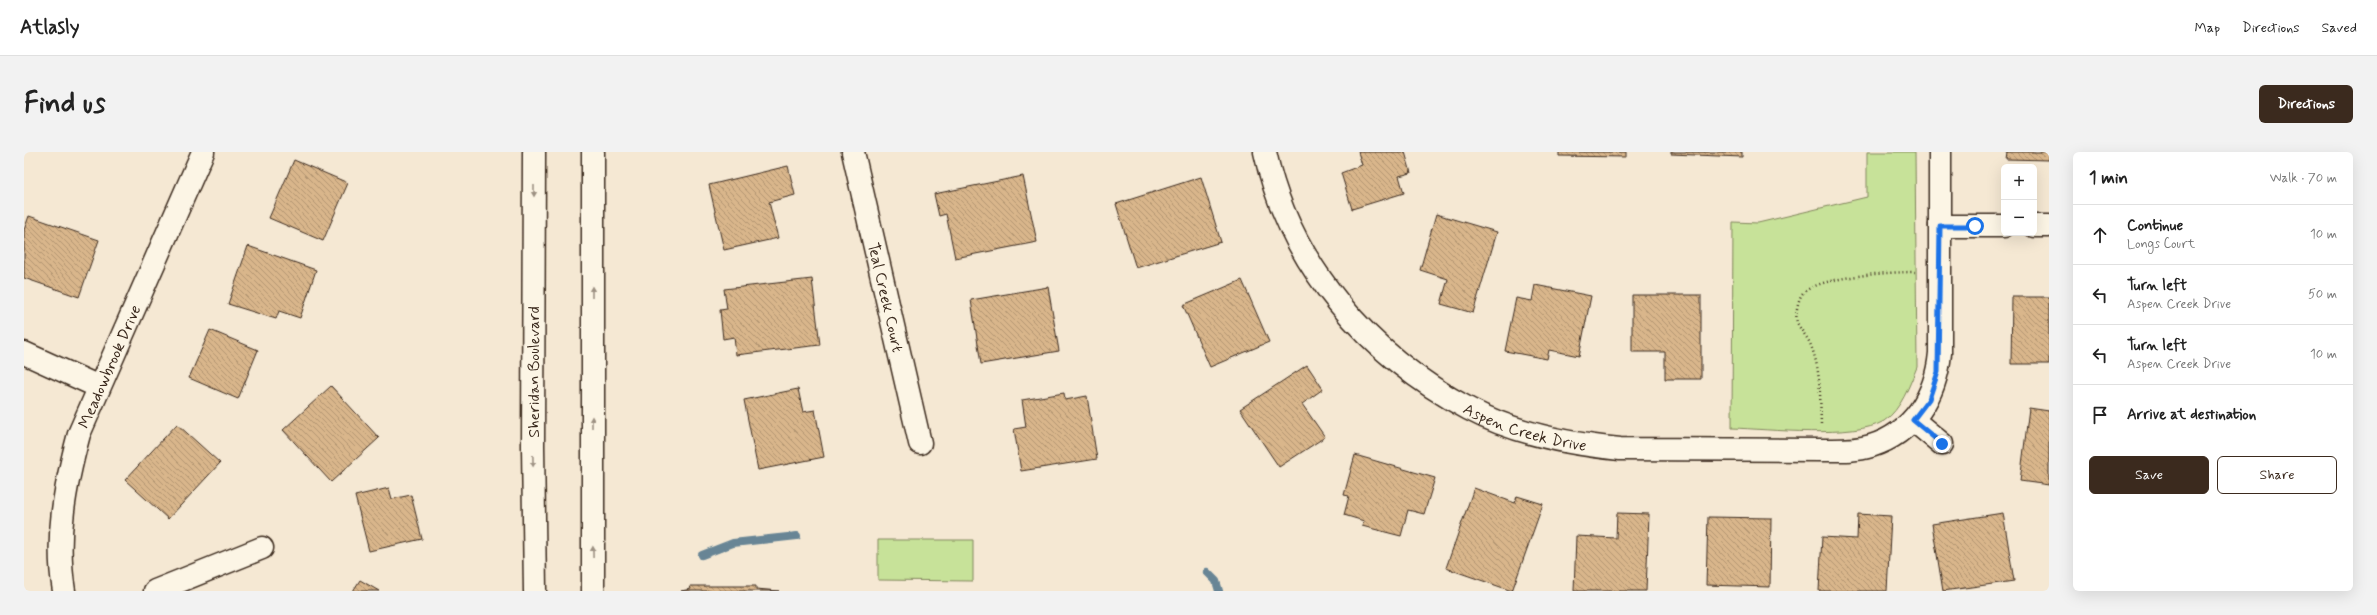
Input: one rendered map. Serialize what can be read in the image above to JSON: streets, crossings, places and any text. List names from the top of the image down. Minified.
{"streets":{"street":["Teal Creek Court","Meadowbrook Drive","Sheridan Boulevard","Aspen Creek Drive"]},"page":{"header":"Atlasly","nav":["Map","Directions","Saved"],"buttons":["Directions",["Save","Share"]],"title":"Find us","heading":["1 min","Walk · 70 m"],"map_buttons":["+","−"],"list":[["Continue","Longs Court","10 m"],["Turn left","Aspen Creek Drive","50 m"],["Turn left","Aspen Creek Drive","10 m"],"Arrive at destination"]}}
